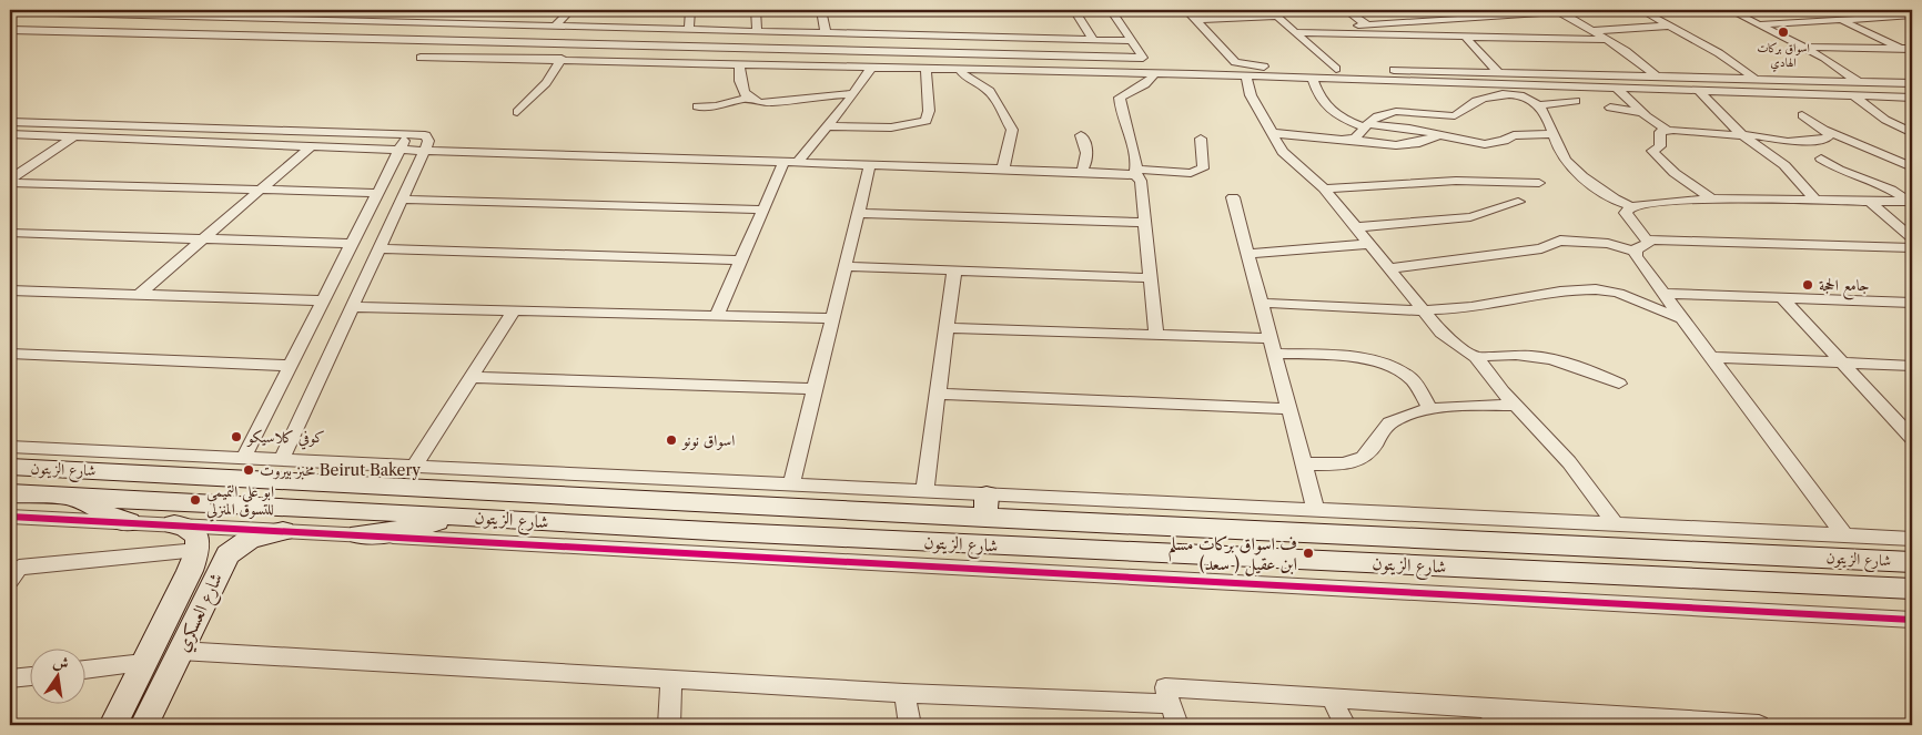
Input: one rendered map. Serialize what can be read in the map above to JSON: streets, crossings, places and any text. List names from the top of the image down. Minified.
{"streets":{"main road":["شارع الزيتون","شارع العسكري"]},"places":["اسواق بركات الهادي","جامع الحجة","كوفي كلاسيكو","اسواق نونو","مخبز بيروت Beirut Bakery","ابو علي التميمي للتسوق المنزلي","ف اسواق بركات مسلم ابن عقيل ( سعد)"],"north":"top"}
